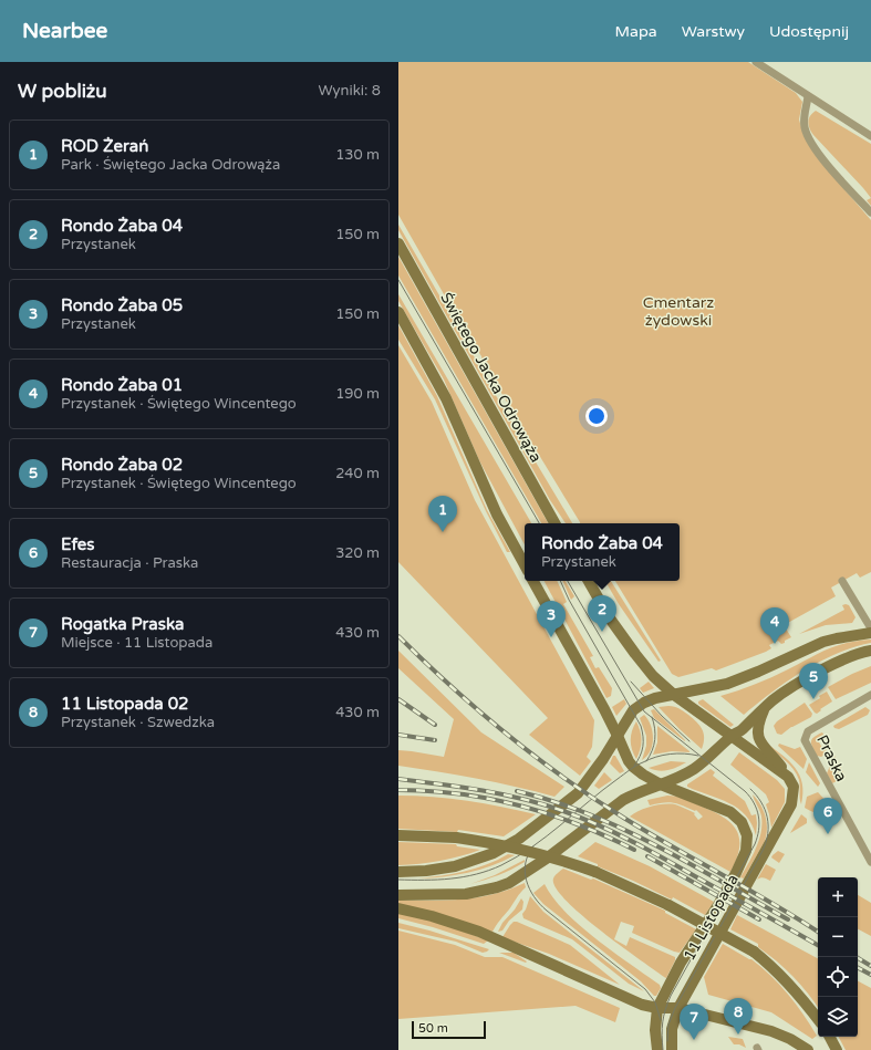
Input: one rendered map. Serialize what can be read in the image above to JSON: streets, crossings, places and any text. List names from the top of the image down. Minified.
{"streets":{"main road":["Świętego Jacka Odrowąża","11 Listopada"],"street":["Praska"]},"parks":["Cmentarz żydowski"],"scale_bar":"50 m","page":{"header":"Nearbee","nav":["Mapa","Warstwy","Udostępnij"],"heading":["W pobliżu","Wyniki: 8"],"list":[{"mark":"1","name":"ROD Żerań","note":"Park · Świętego Jacka Odrowąża","value":"130 m"},{"mark":"2","name":"Rondo Żaba 04","note":"Przystanek","value":"150 m"},{"mark":"3","name":"Rondo Żaba 05","note":"Przystanek","value":"150 m"},{"mark":"4","name":"Rondo Żaba 01","note":"Przystanek · Świętego Wincentego","value":"190 m"},{"mark":"5","name":"Rondo Żaba 02","note":"Przystanek · Świętego Wincentego","value":"240 m"},{"mark":"6","name":"Efes","note":"Restauracja · Praska","value":"320 m"},{"mark":"7","name":"Rogatka Praska","note":"Miejsce · 11 Listopada","value":"430 m"},{"mark":"8","name":"11 Listopada 02","note":"Przystanek · Szwedzka","value":"430 m"}],"pins":["1","2","3","4","5","6","8","7"],"popup":["Rondo Żaba 04","Przystanek"],"map_buttons":["+","−"],"scale":"50 m"}}
